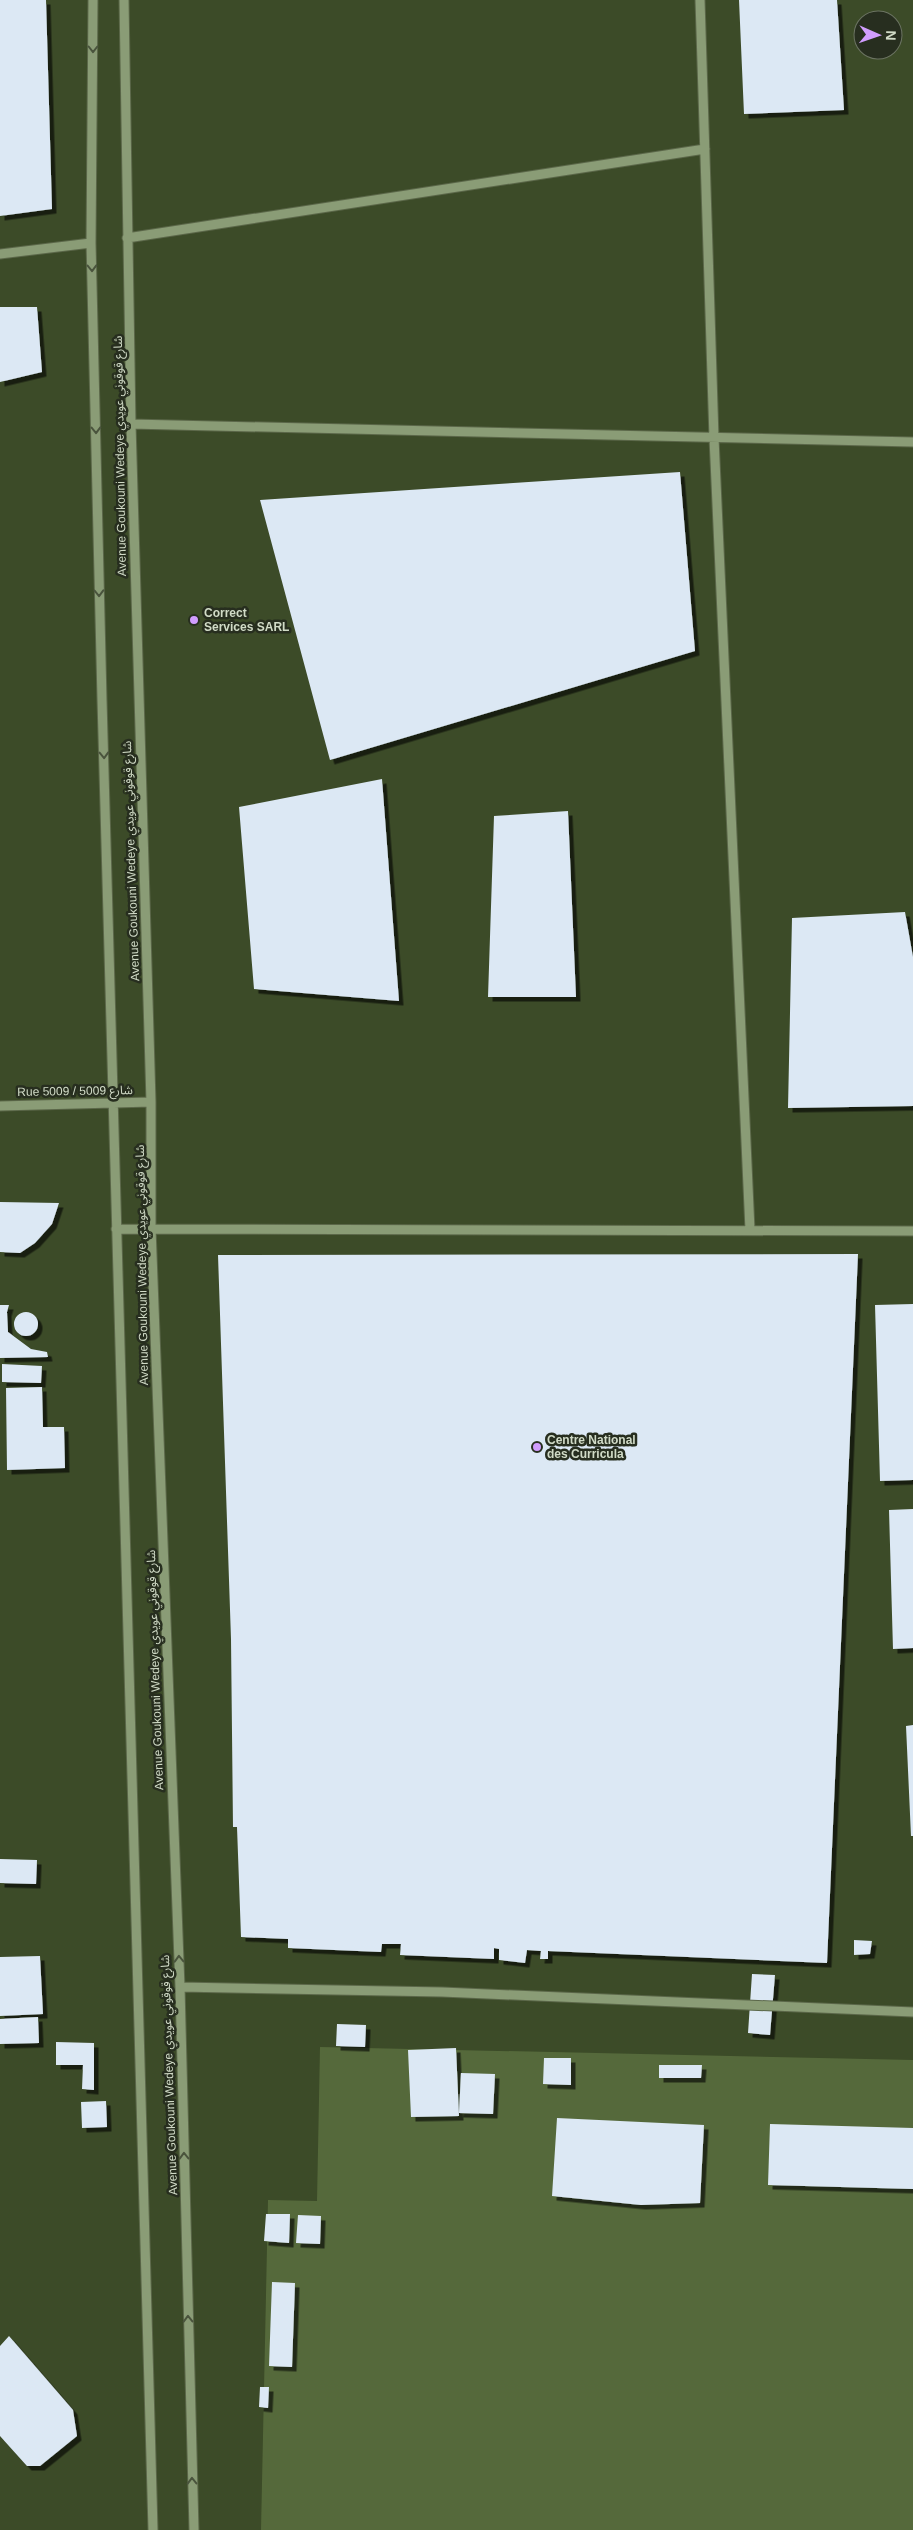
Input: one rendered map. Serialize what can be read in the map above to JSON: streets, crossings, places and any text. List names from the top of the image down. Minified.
{"streets":{"street":["Avenue Goukouni Wedeye شارع قوقوني عويدي","Rue 5009 / شارع 5009"]},"crossings":[["Avenue Goukouni Wedeye شارع قوقوني عويدي","Rue 5009 / شارع 5009"]],"places":["Correct Services SARL","Centre National des Curricula"],"north":"right"}
